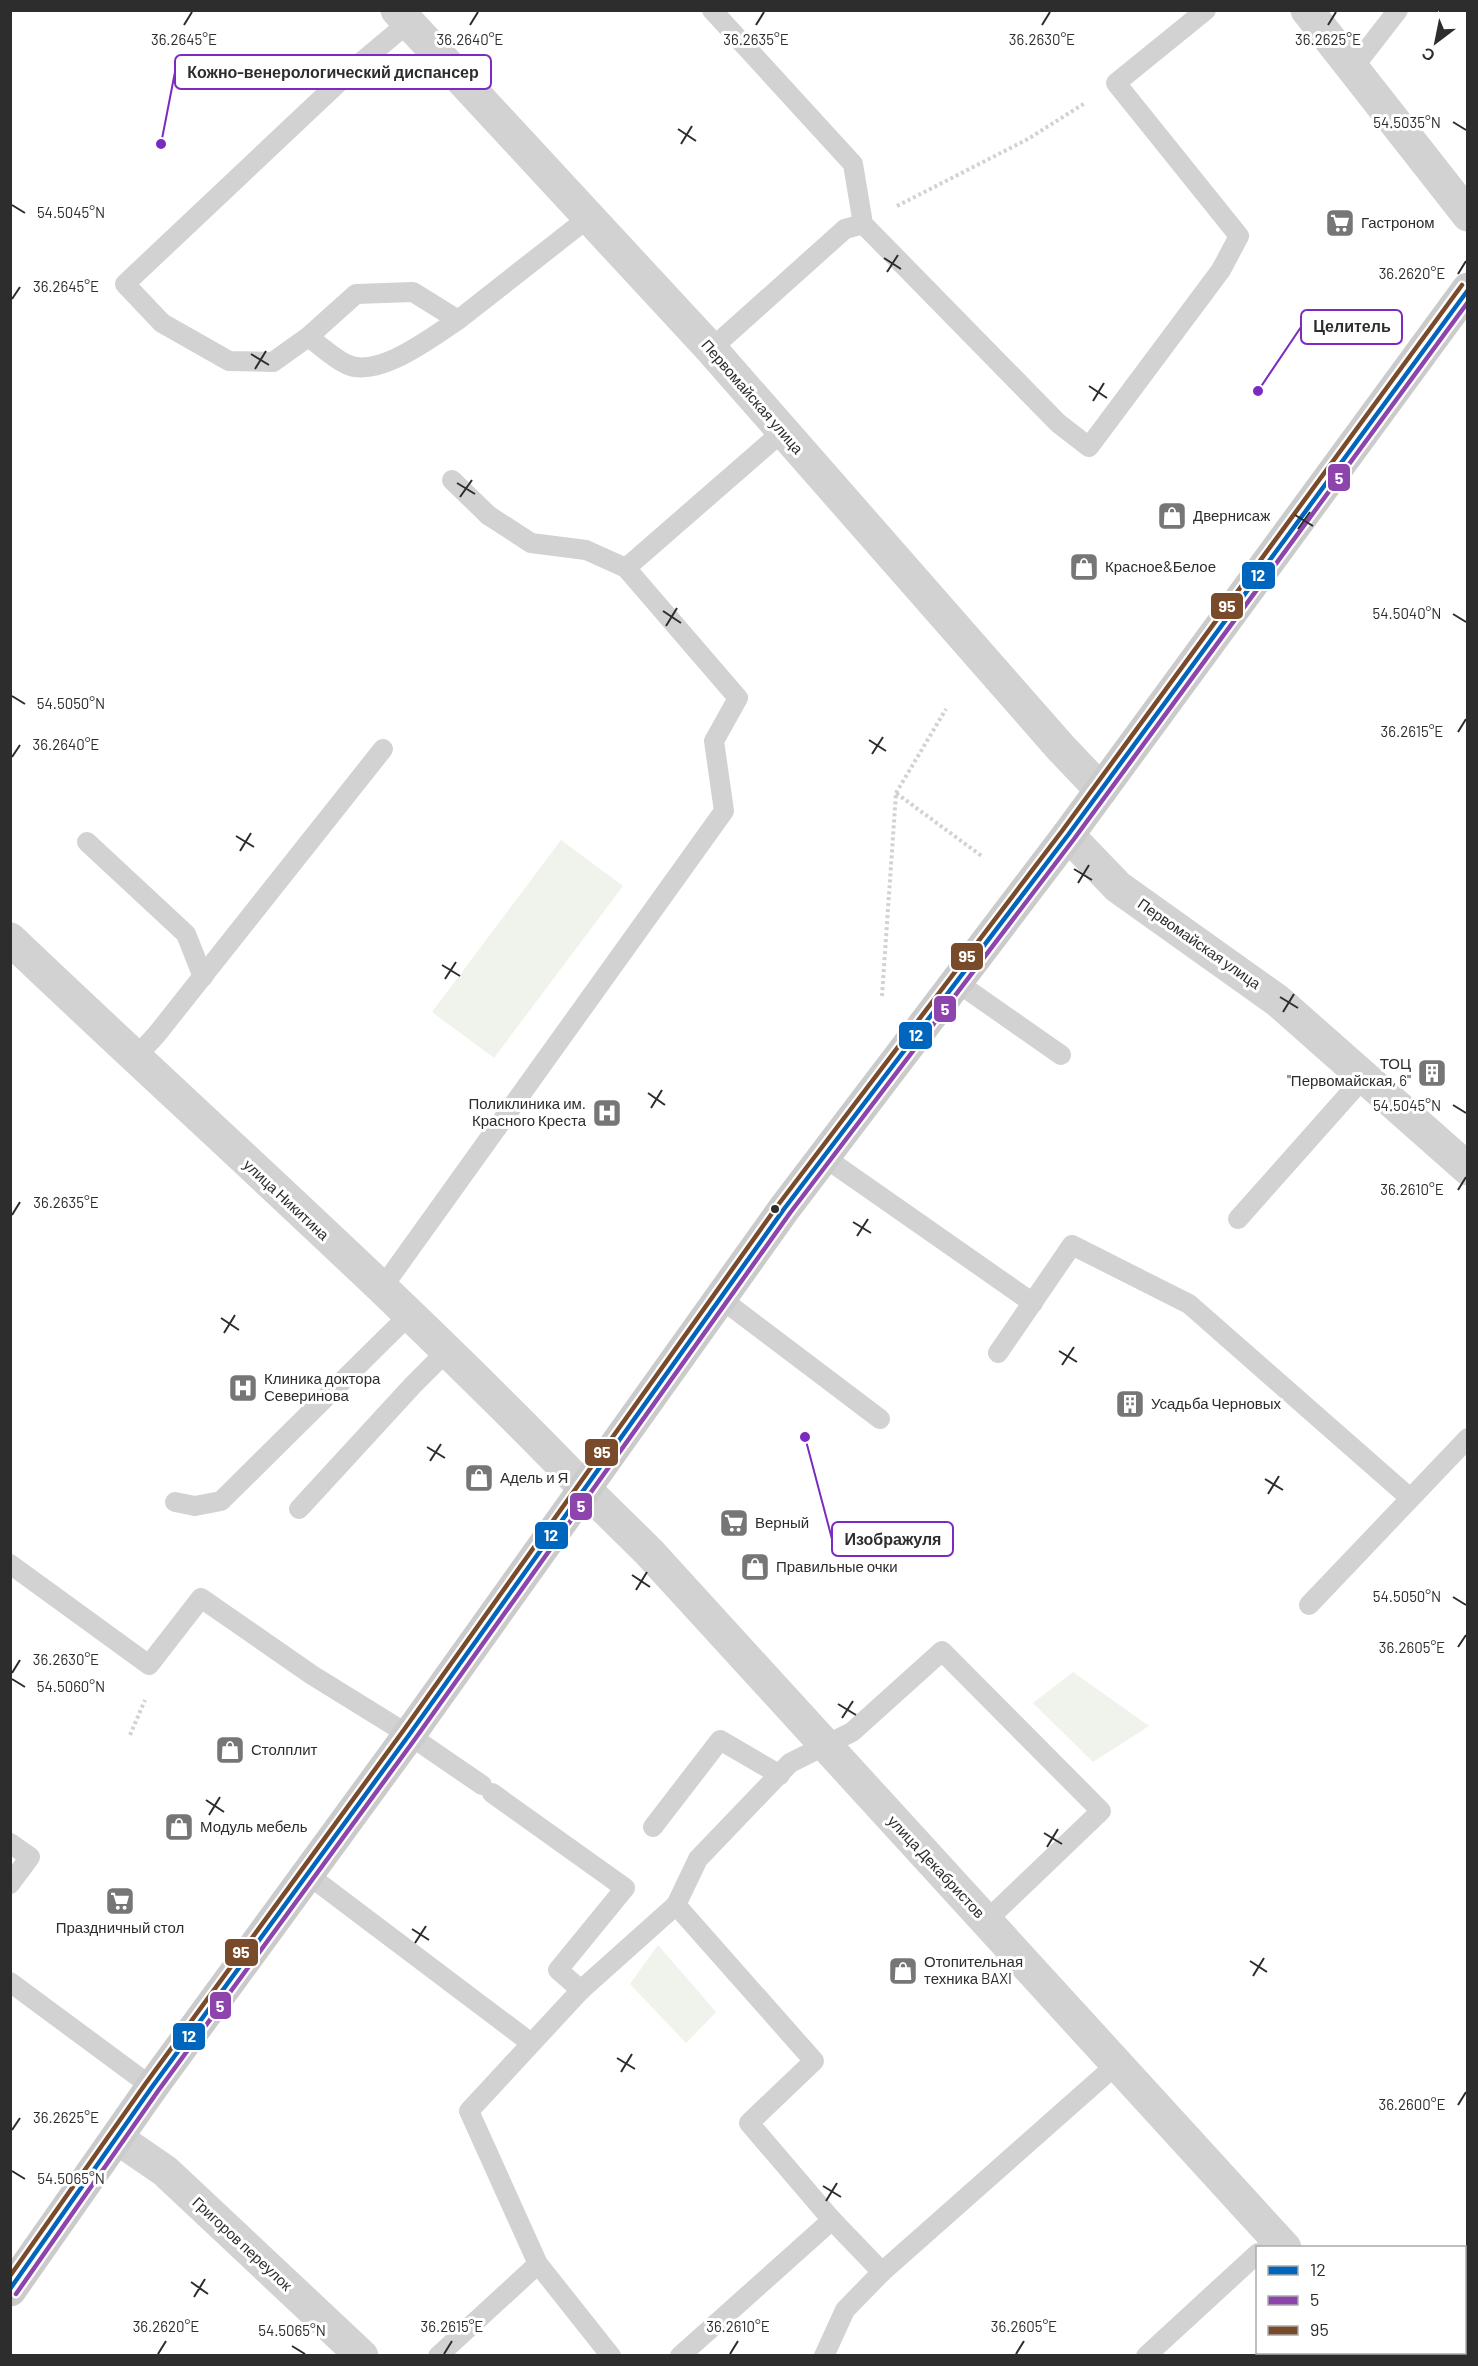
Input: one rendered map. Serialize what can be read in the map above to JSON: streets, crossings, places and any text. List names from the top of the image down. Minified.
{"streets":{"street":["Первомайская улица","улица Никитина","улица Декабристов","Григоров переулок"]},"crossings":[["улица Никитина","улица Декабристов"]],"places":{"other":["Кожно-венерологический диспансер","Целитель","Изображуля"],"supermarket":["Гастроном","Верный","Праздничный стол"],"shop":["Двернисаж","Красное&Белое","Адель и Я","Правильные очки","Столплит","Модуль мебель","Отопительная техника BAXI"],"building":["ТОЦ \"Первомайская, 6\"","Усадьба Черновых"],"hospital":["Поликлиника им. Красного Креста","Клиника доктора Северинова"]},"lines":["transit line 95","transit line 12","transit line 5"],"legend":["12","5","95"],"north":"bottom left","coordinates":["36.2645°E","36.2640°E","36.2635°E","36.2630°E","36.2625°E","54.5035°N","54.5045°N","36.2620°E","54.5040°N","54.5050°N","36.2615°E","36.2610°E","36.2605°E","54.5060°N","36.2600°E","54.5065°N"]}
